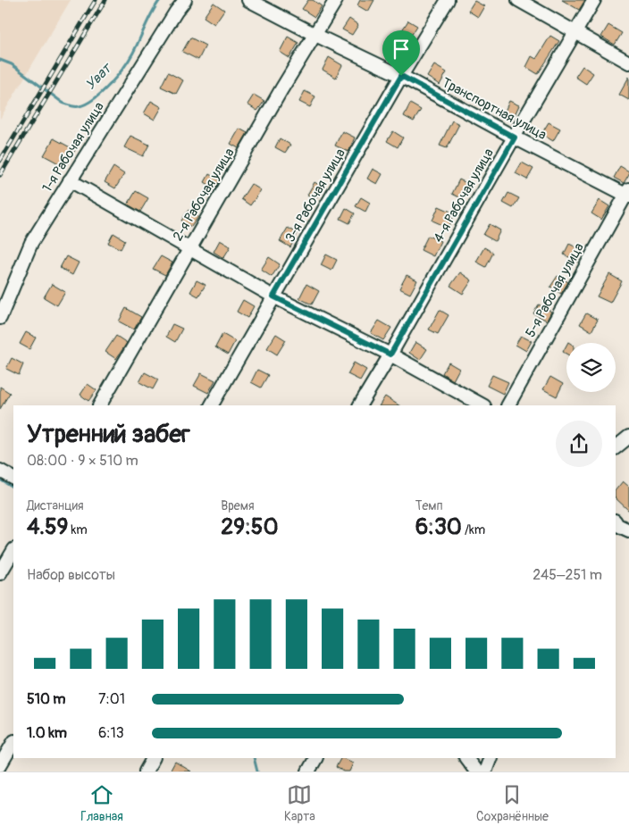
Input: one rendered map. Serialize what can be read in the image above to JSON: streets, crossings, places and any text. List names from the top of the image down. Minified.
{"streets":{"street":["Транспортная улица","1-я Рабочая улица","2-я Рабочая улица","3-я Рабочая улица","4-я Рабочая улица","5-я Рабочая улица"]},"crossings":[["Транспортная улица","2-я Рабочая улица"],["Транспортная улица","3-я Рабочая улица"],["Транспортная улица","4-я Рабочая улица"],["Транспортная улица","5-я Рабочая улица"]],"water":["Уват"],"page":{"heading":["Утренний забег","08:00 · 9 × 510 m"],"stats":[["Дистанция","4.59 km"],["Время","29:50"],["Темп","6:30 /km"]],"chart":["Набор высоты","245–251 m"],"list":[{"name":"510 m","note":"7:01"},{"name":"1.0 km","note":"6:13"}],"tabs":["Главная","Карта","Сохранённые"]}}
